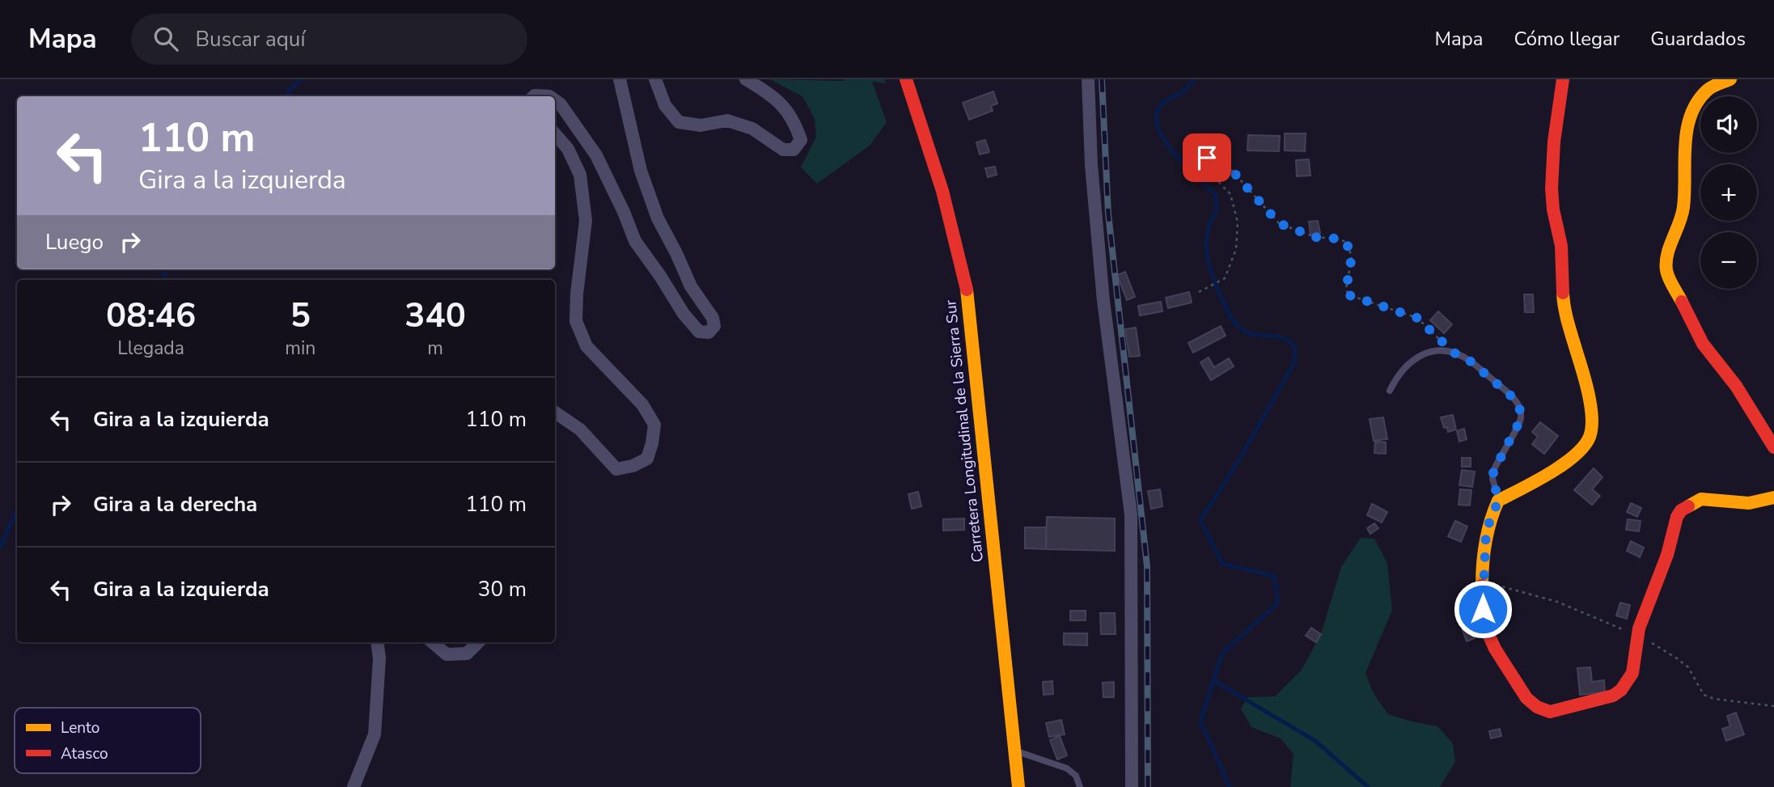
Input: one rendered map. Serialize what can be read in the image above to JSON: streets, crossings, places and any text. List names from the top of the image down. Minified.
{"streets":{"main road":["Carretera Longitudinal de la Sierra Sur"]},"legend":["Lento","Atasco"],"page":{"header":"Mapa","search":"Buscar aquí","nav":["Mapa","Cómo llegar","Guardados"],"map_buttons":["+","−"],"turn":["110 m","Gira a la izquierda"],"then":"Luego","eta":["08:46","Llegada","5","min","340","m"],"list":[{"name":"Gira a la izquierda","value":"110 m"},{"name":"Gira a la derecha","value":"110 m"},{"name":"Gira a la izquierda","value":"30 m"}]}}
